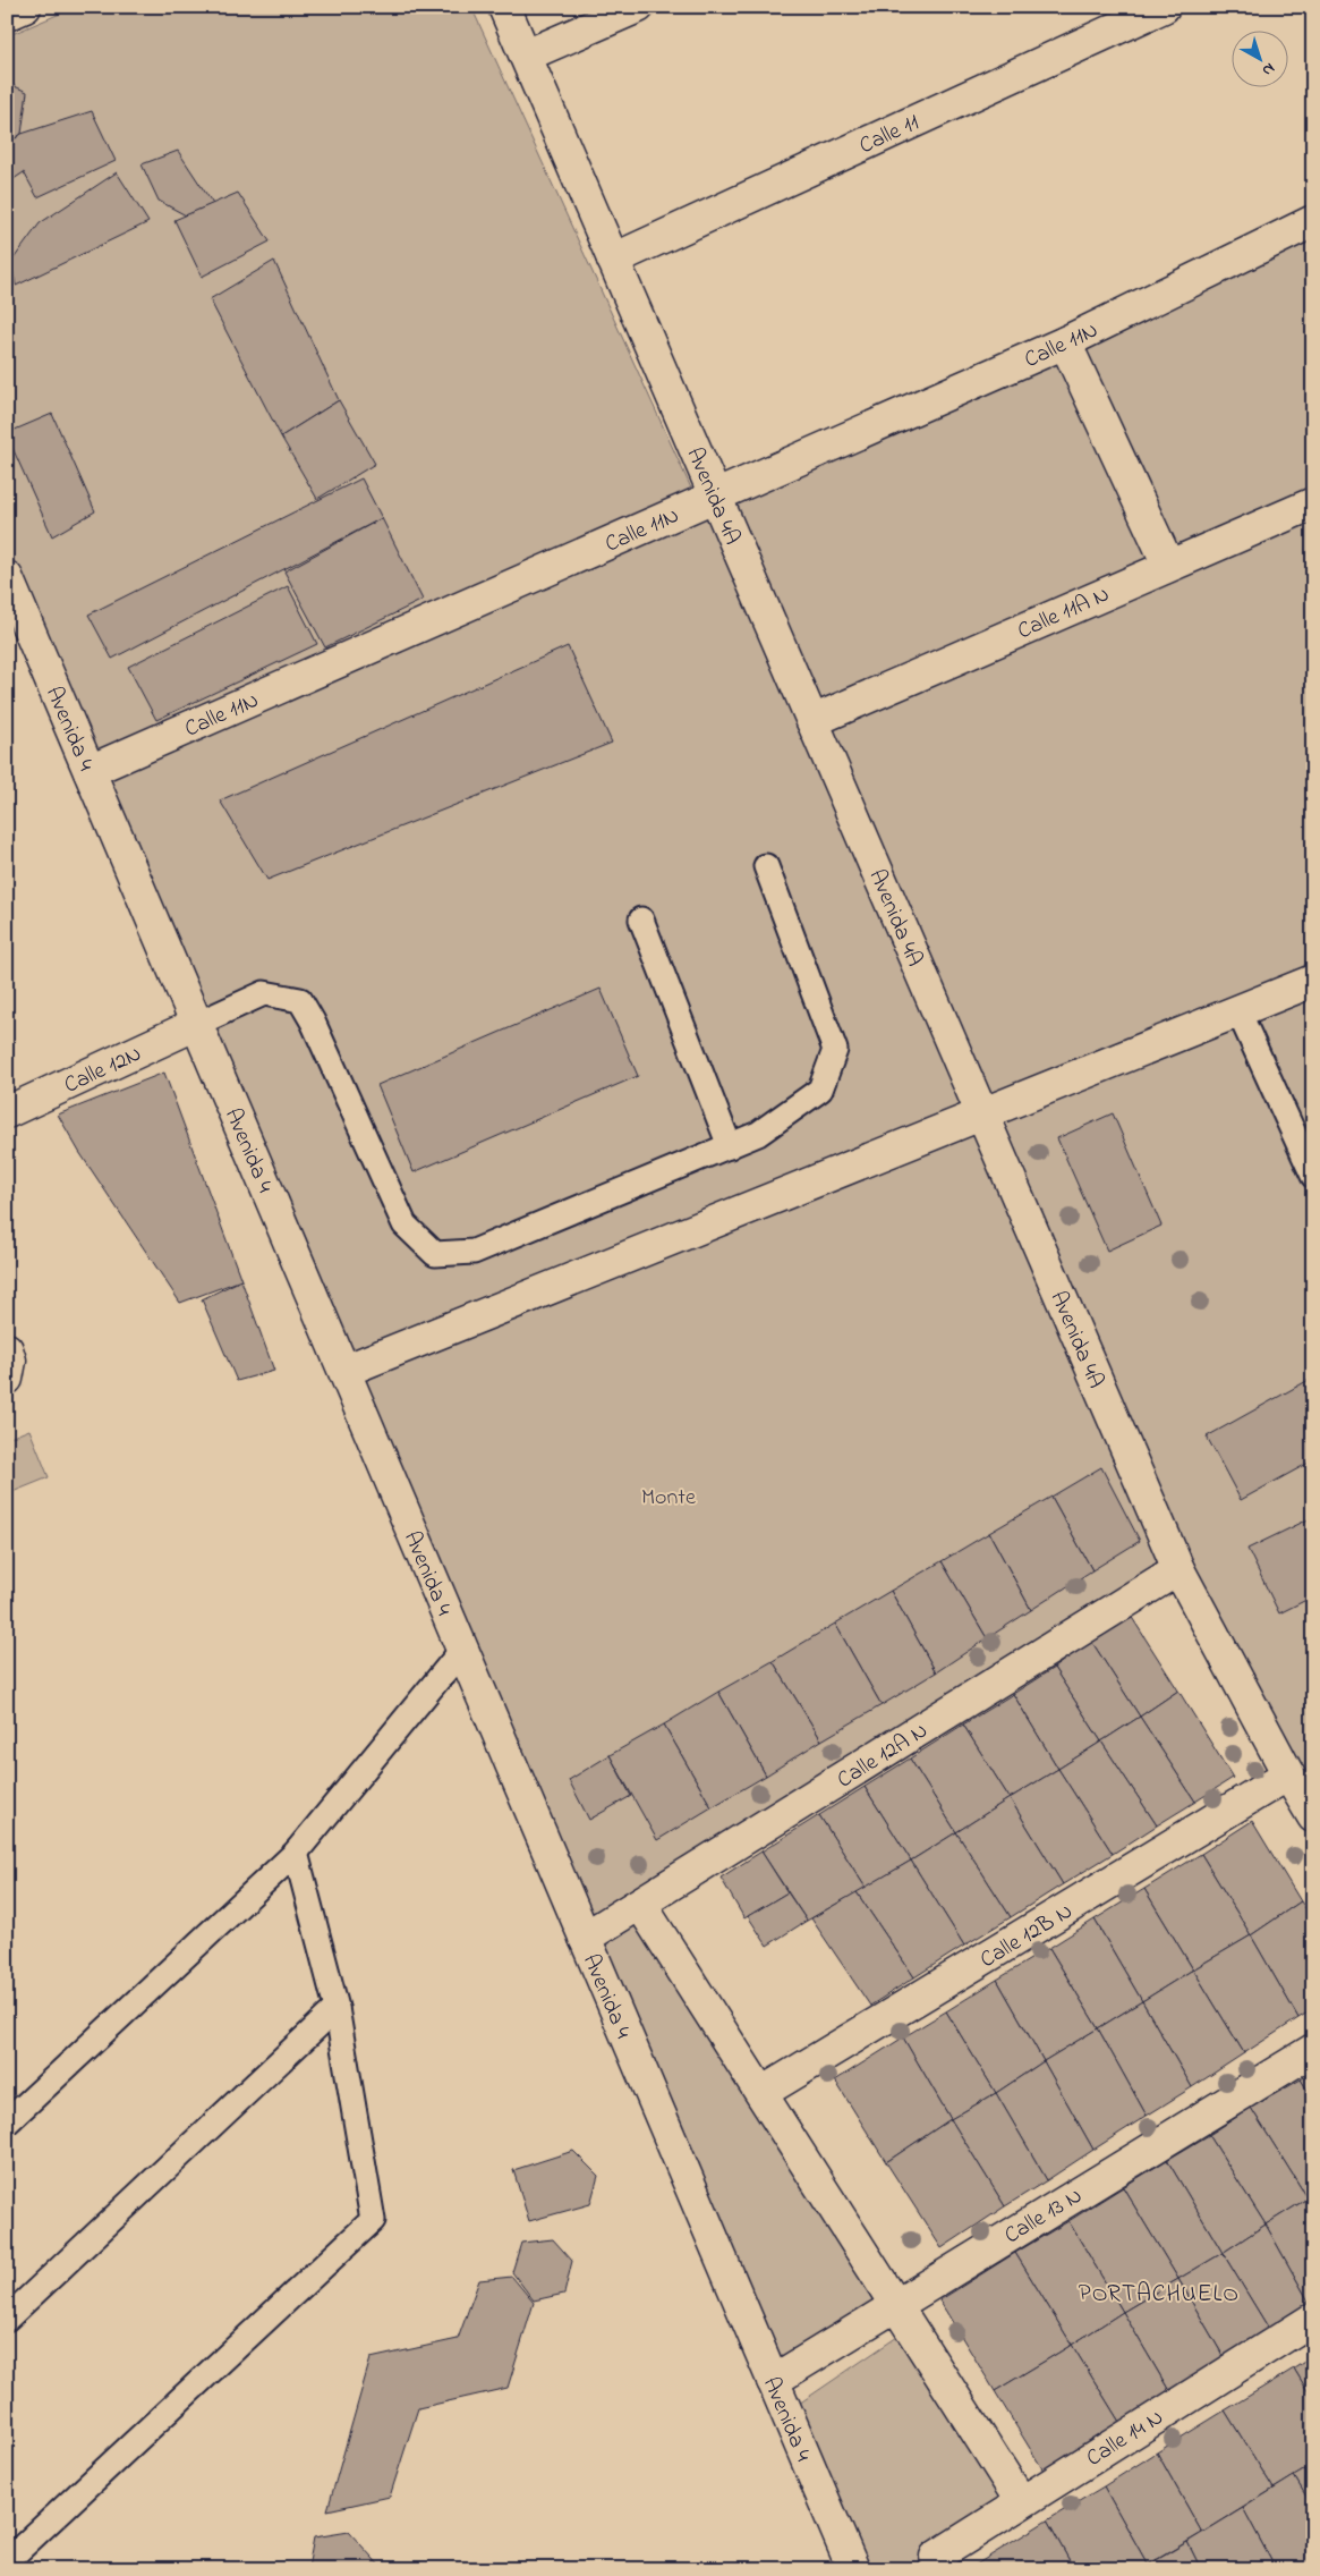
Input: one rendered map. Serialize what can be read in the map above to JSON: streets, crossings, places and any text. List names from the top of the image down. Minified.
{"streets":{"street":["Calle 11","Calle 11N","Avenida 4A","Calle 11A N","Avenida 4","Calle 12N","Calle 12A N","Calle 12B N","Calle 13 N","Calle 14 N"]},"crossings":[["Calle 11","Avenida 4A"],["Calle 11N","Avenida 4A"],["Calle 11N","Avenida 4"],["Avenida 4A","Calle 11A N"],["Avenida 4A","Calle 12A N"],["Avenida 4A","Calle 12B N"],["Avenida 4","Calle 12N"],["Avenida 4","Calle 12A N"],["Avenida 4","Calle 13 N"]],"districts":["PORTACHUELO"],"parks":["Monte"],"north":"bottom right"}
